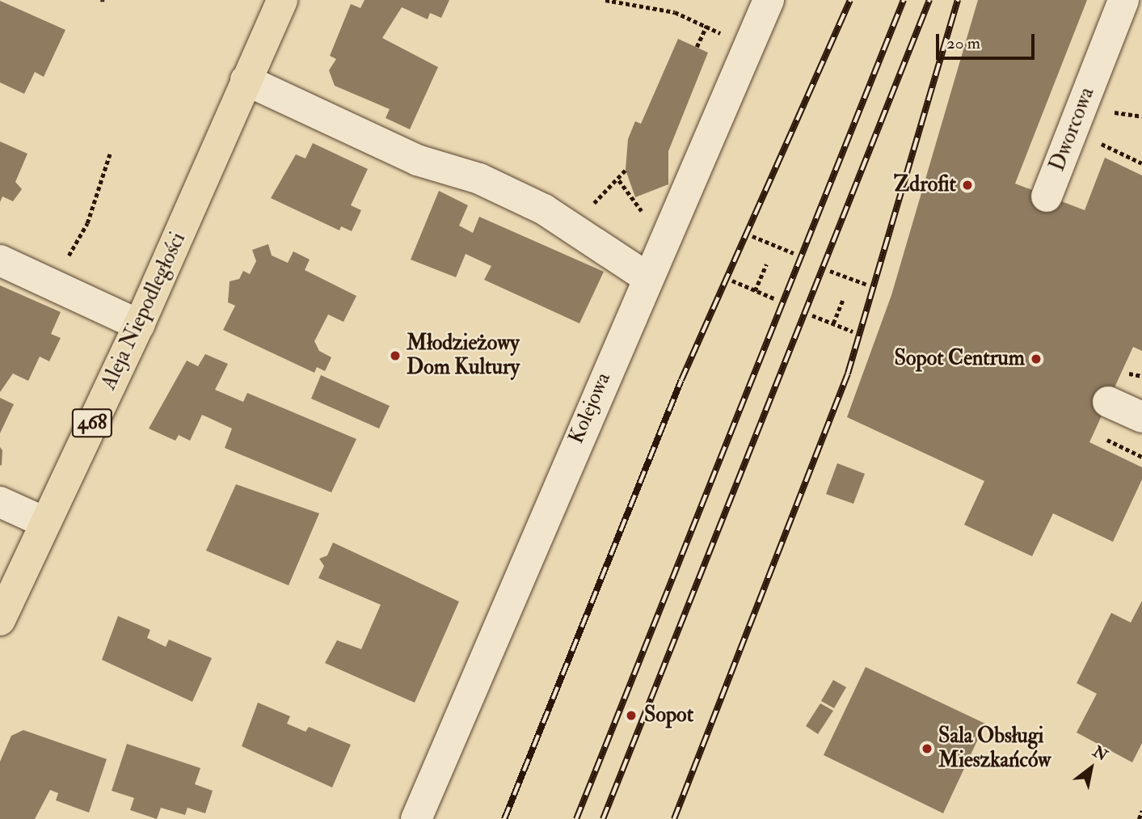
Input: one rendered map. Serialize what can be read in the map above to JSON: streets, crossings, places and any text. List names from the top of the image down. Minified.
{"streets":{"main road":["Aleja Niepodległości","468"],"street":["Dworcowa","Kolejowa"]},"places":["Zdrofit","Młodzieżowy Dom Kultury","Sopot Centrum","Sopot","Sala Obsługi Mieszkańców"],"scale_bar":"20 m","north":"top right"}
